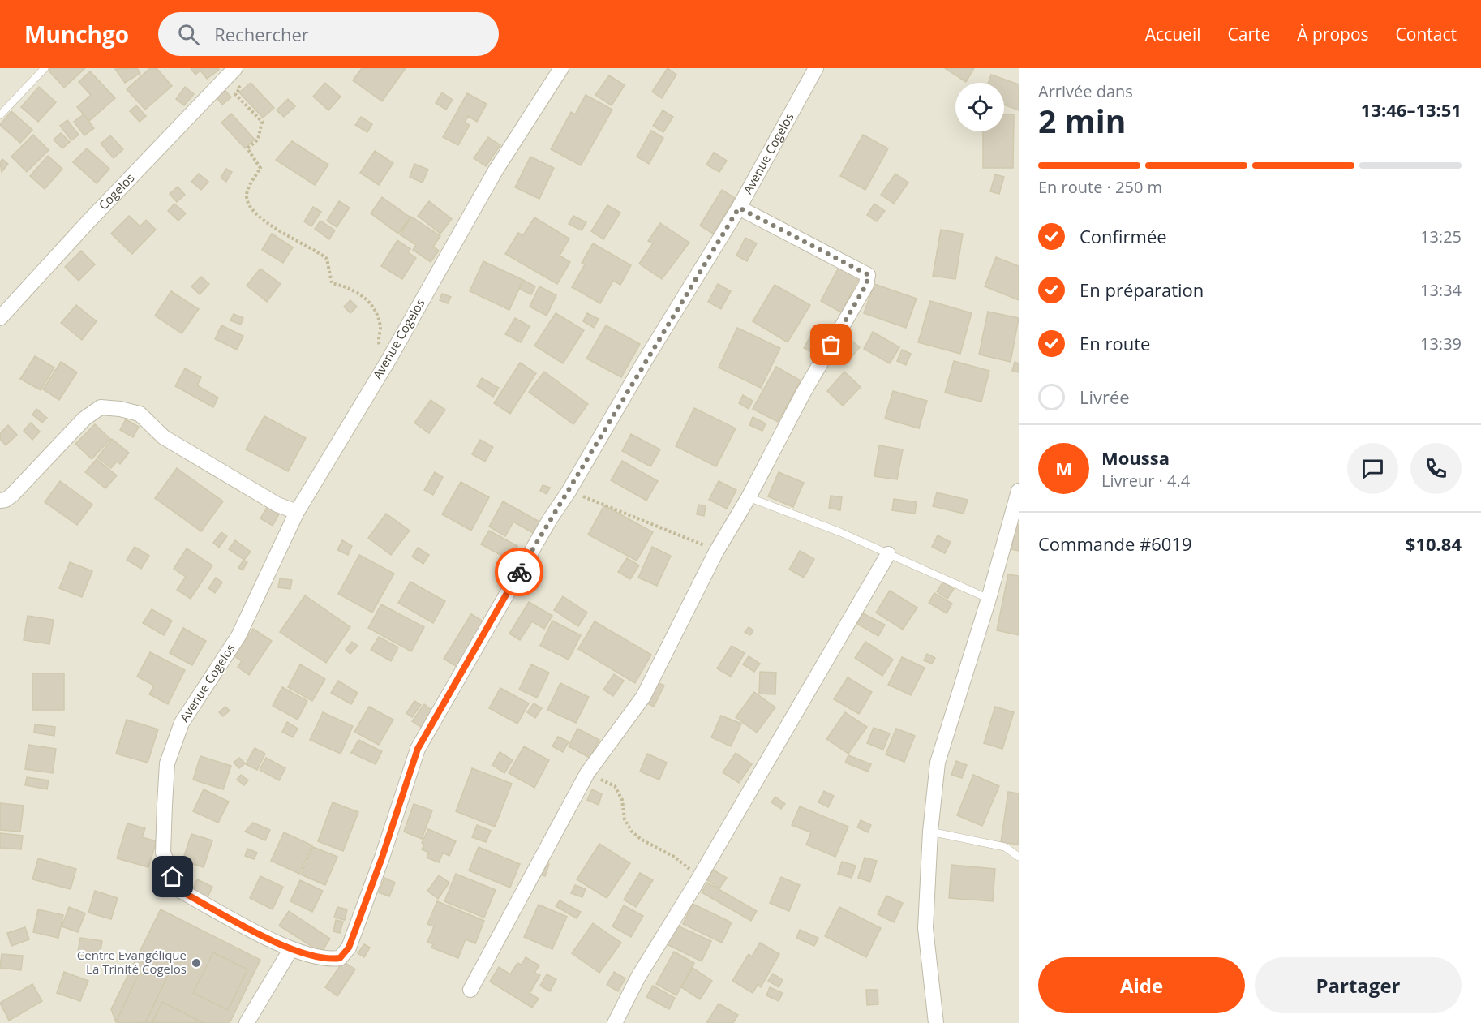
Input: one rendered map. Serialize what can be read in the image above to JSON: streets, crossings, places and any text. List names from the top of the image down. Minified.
{"streets":{"street":["Avenue Cogelos","Cogelos"]},"places":["Centre Evangélique La Trinité Cogelos"],"page":{"header":"Munchgo","search":"Rechercher","nav":["Accueil","Carte","À propos","Contact"],"heading":["2 min","Arrivée dans","13:46–13:51"],"panel":["Moussa","Livreur · 4.4","Commande #6019","$10.84"],"bar":"En route · 250 m","list":[["Confirmée","13:25"],["En préparation","13:34"],["En route","13:39"],"Livrée"],"round":"M","buttons":["Aide","Partager"]}}
